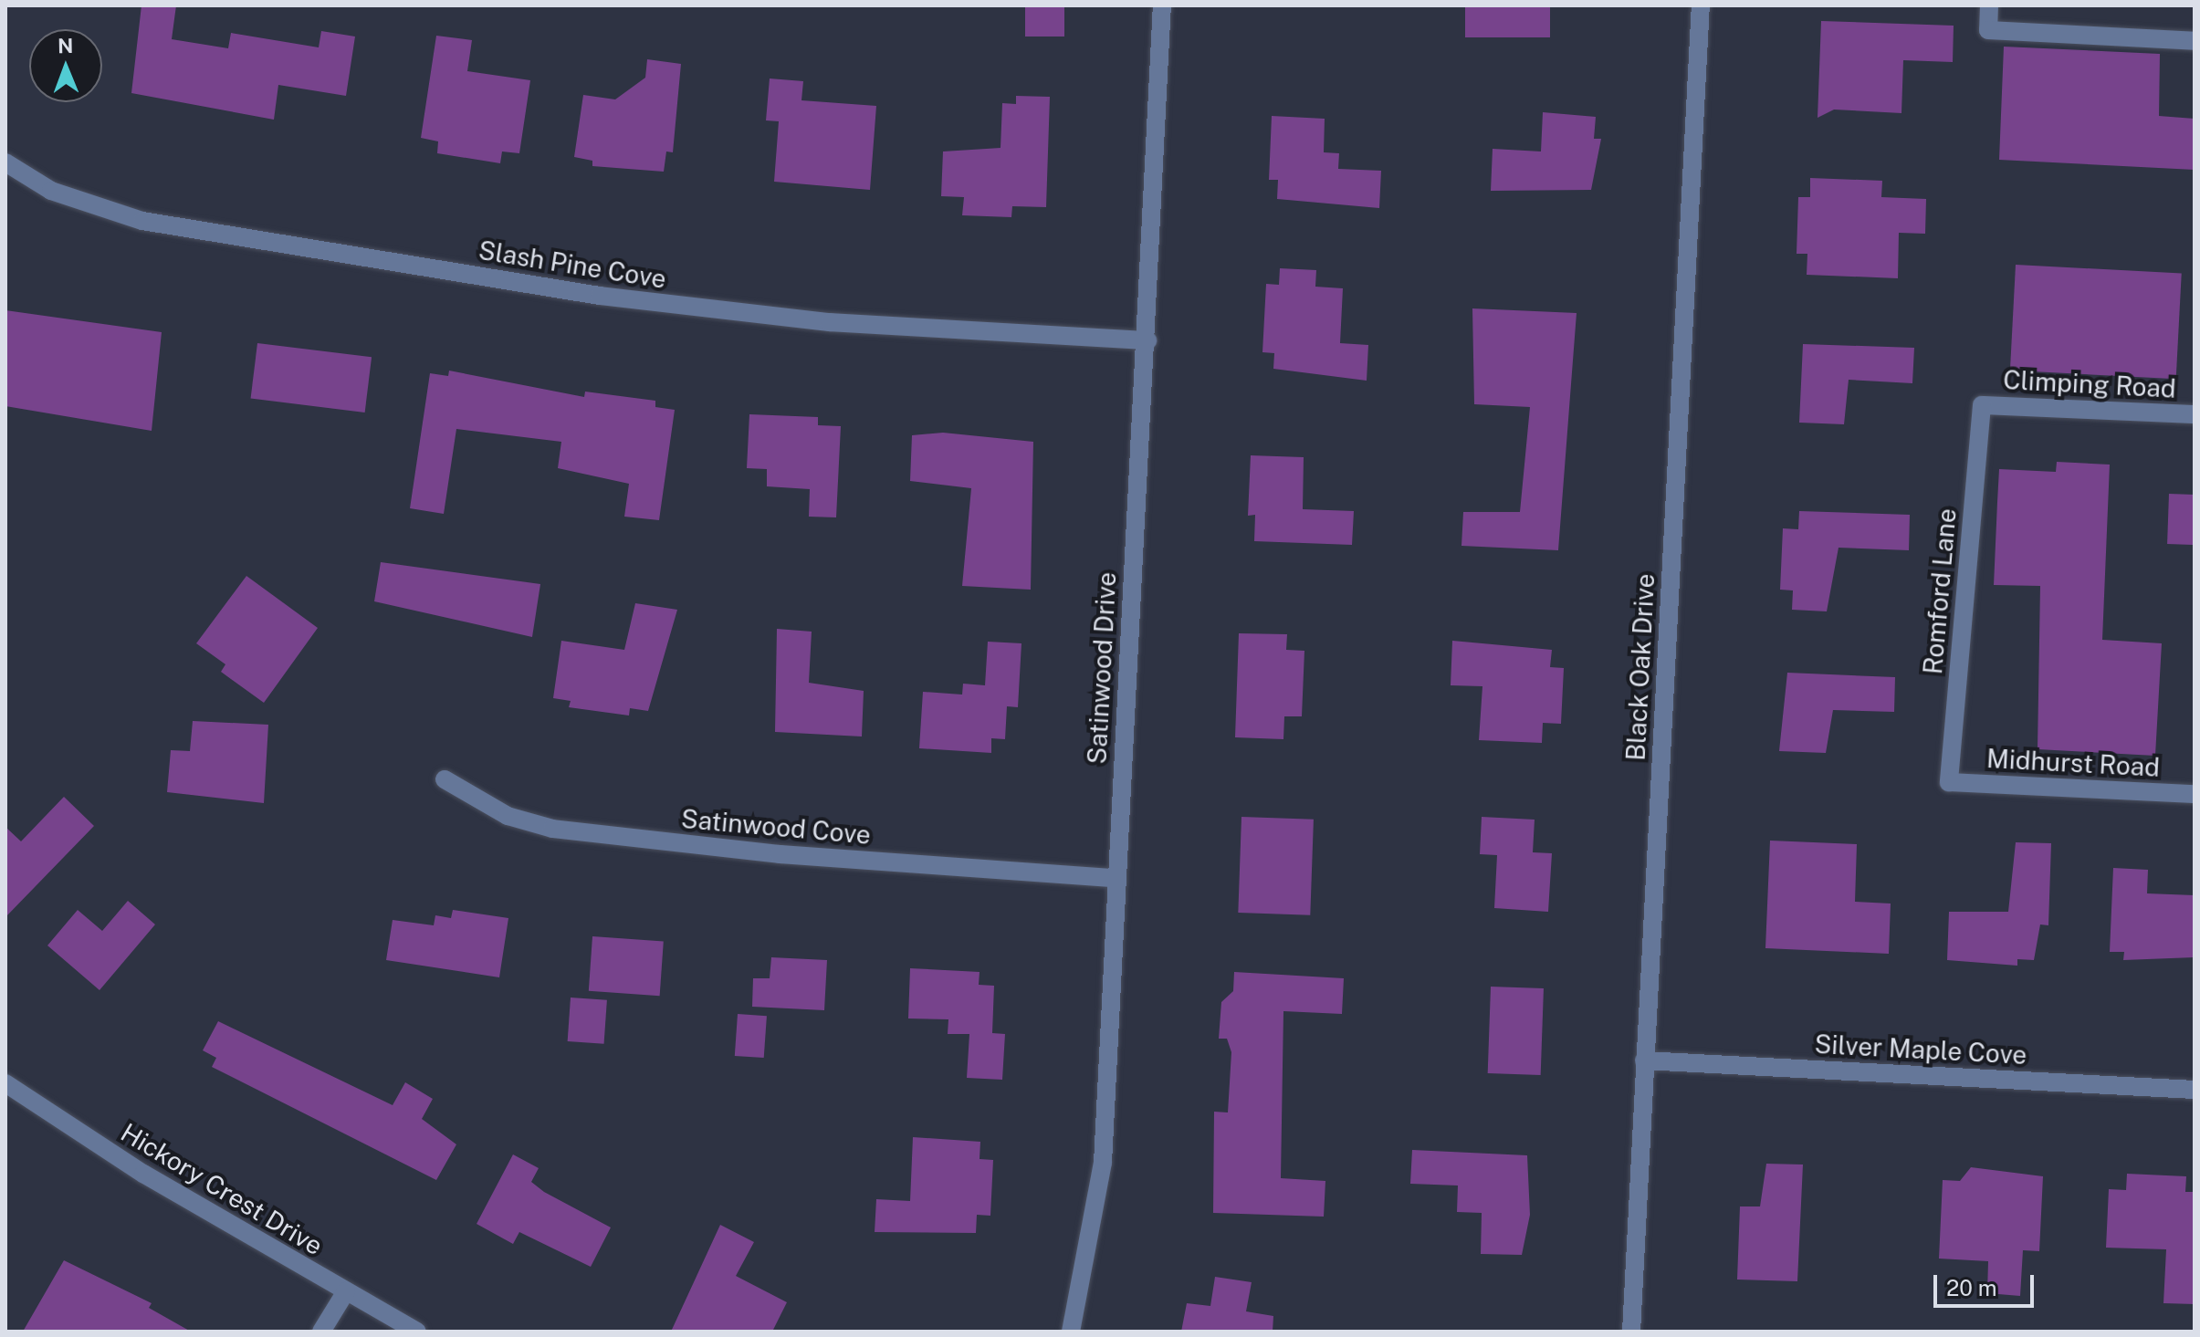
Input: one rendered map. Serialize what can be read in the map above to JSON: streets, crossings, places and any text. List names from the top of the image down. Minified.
{"streets":{"street":["Slash Pine Cove","Climping Road","Romford Lane","Black Oak Drive","Satinwood Drive","Midhurst Road","Satinwood Cove","Silver Maple Cove","Hickory Crest Drive"]},"crossings":[["Slash Pine Cove","Satinwood Drive"],["Climping Road","Romford Lane"],["Romford Lane","Midhurst Road"],["Black Oak Drive","Silver Maple Cove"],["Satinwood Drive","Satinwood Cove"]],"scale_bar":"20 m","north":"top"}
